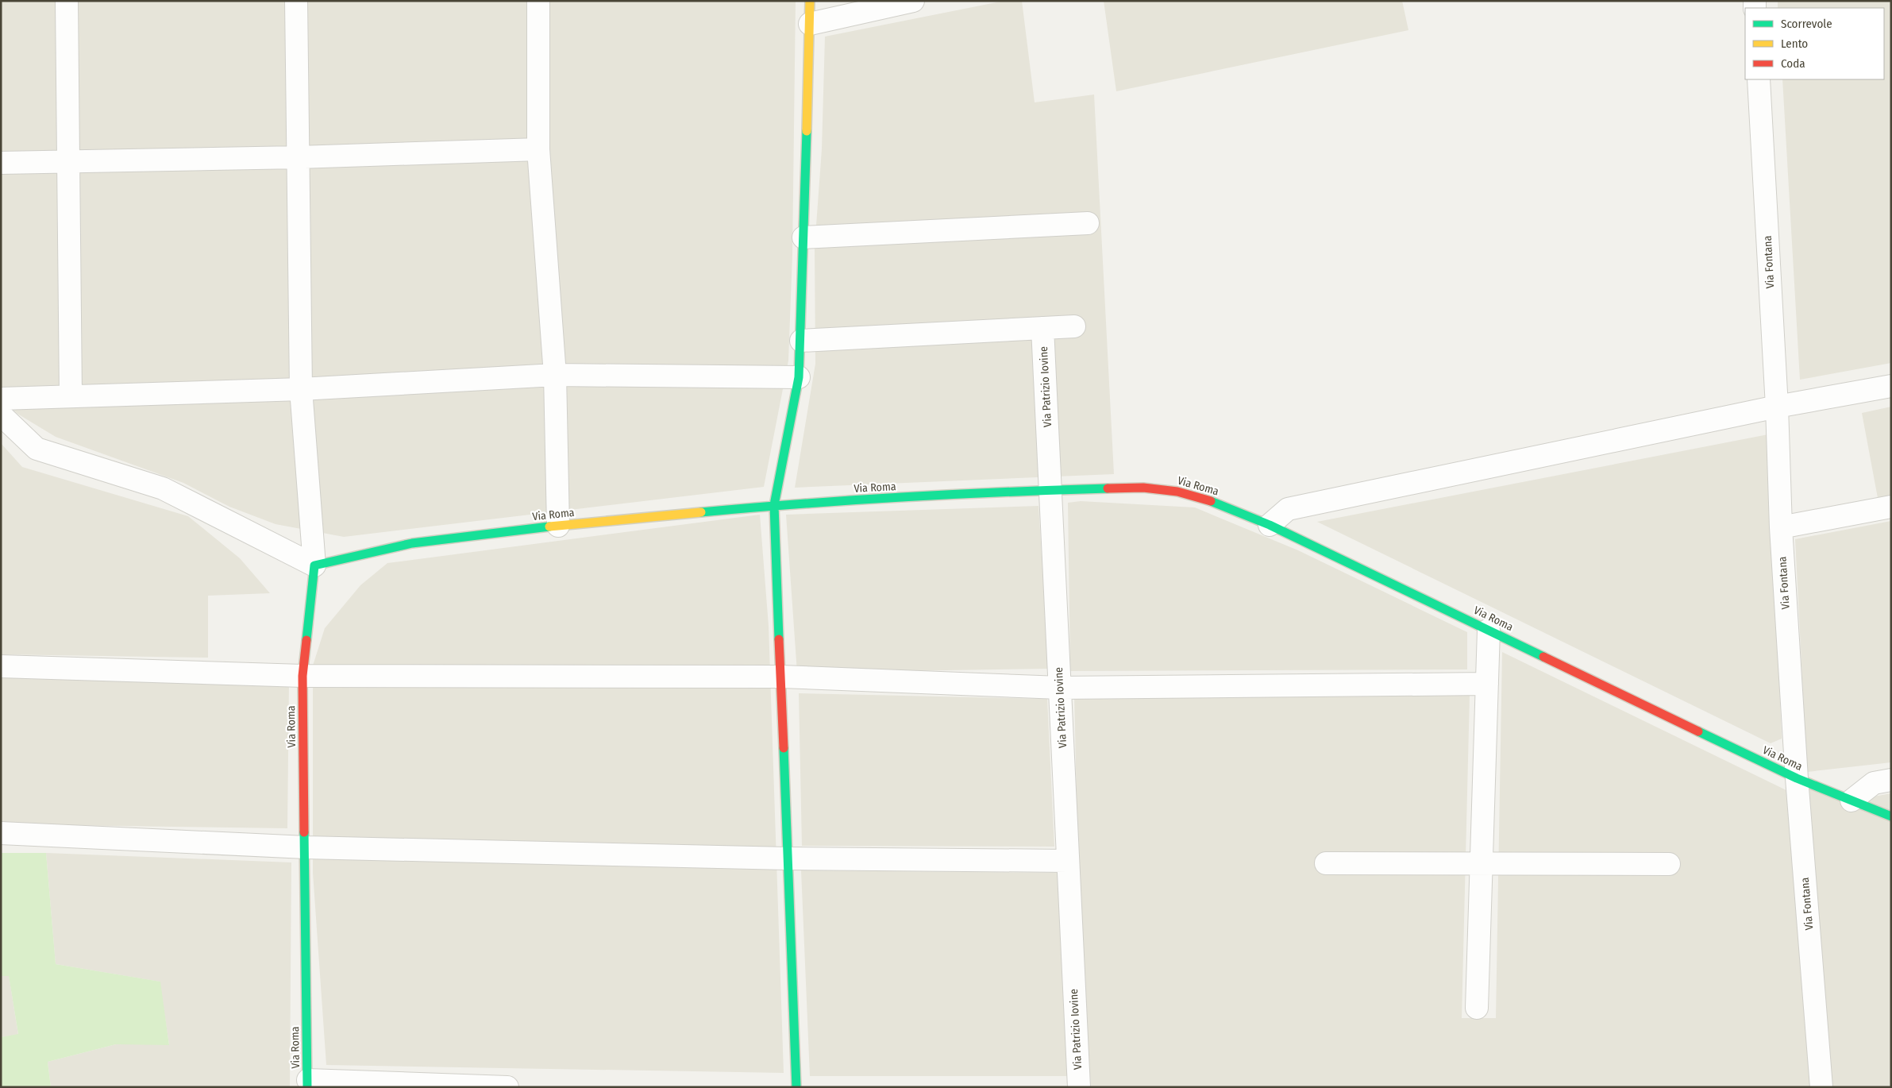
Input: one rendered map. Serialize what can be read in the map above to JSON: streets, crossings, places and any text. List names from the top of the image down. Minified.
{"streets":{"street":["Via Fontana","Via Patrizio Iovine","Via Roma"]},"crossings":[["Via Fontana","Via Roma"],["Via Patrizio Iovine","Via Roma"]],"legend":["Scorrevole","Lento","Coda"]}
